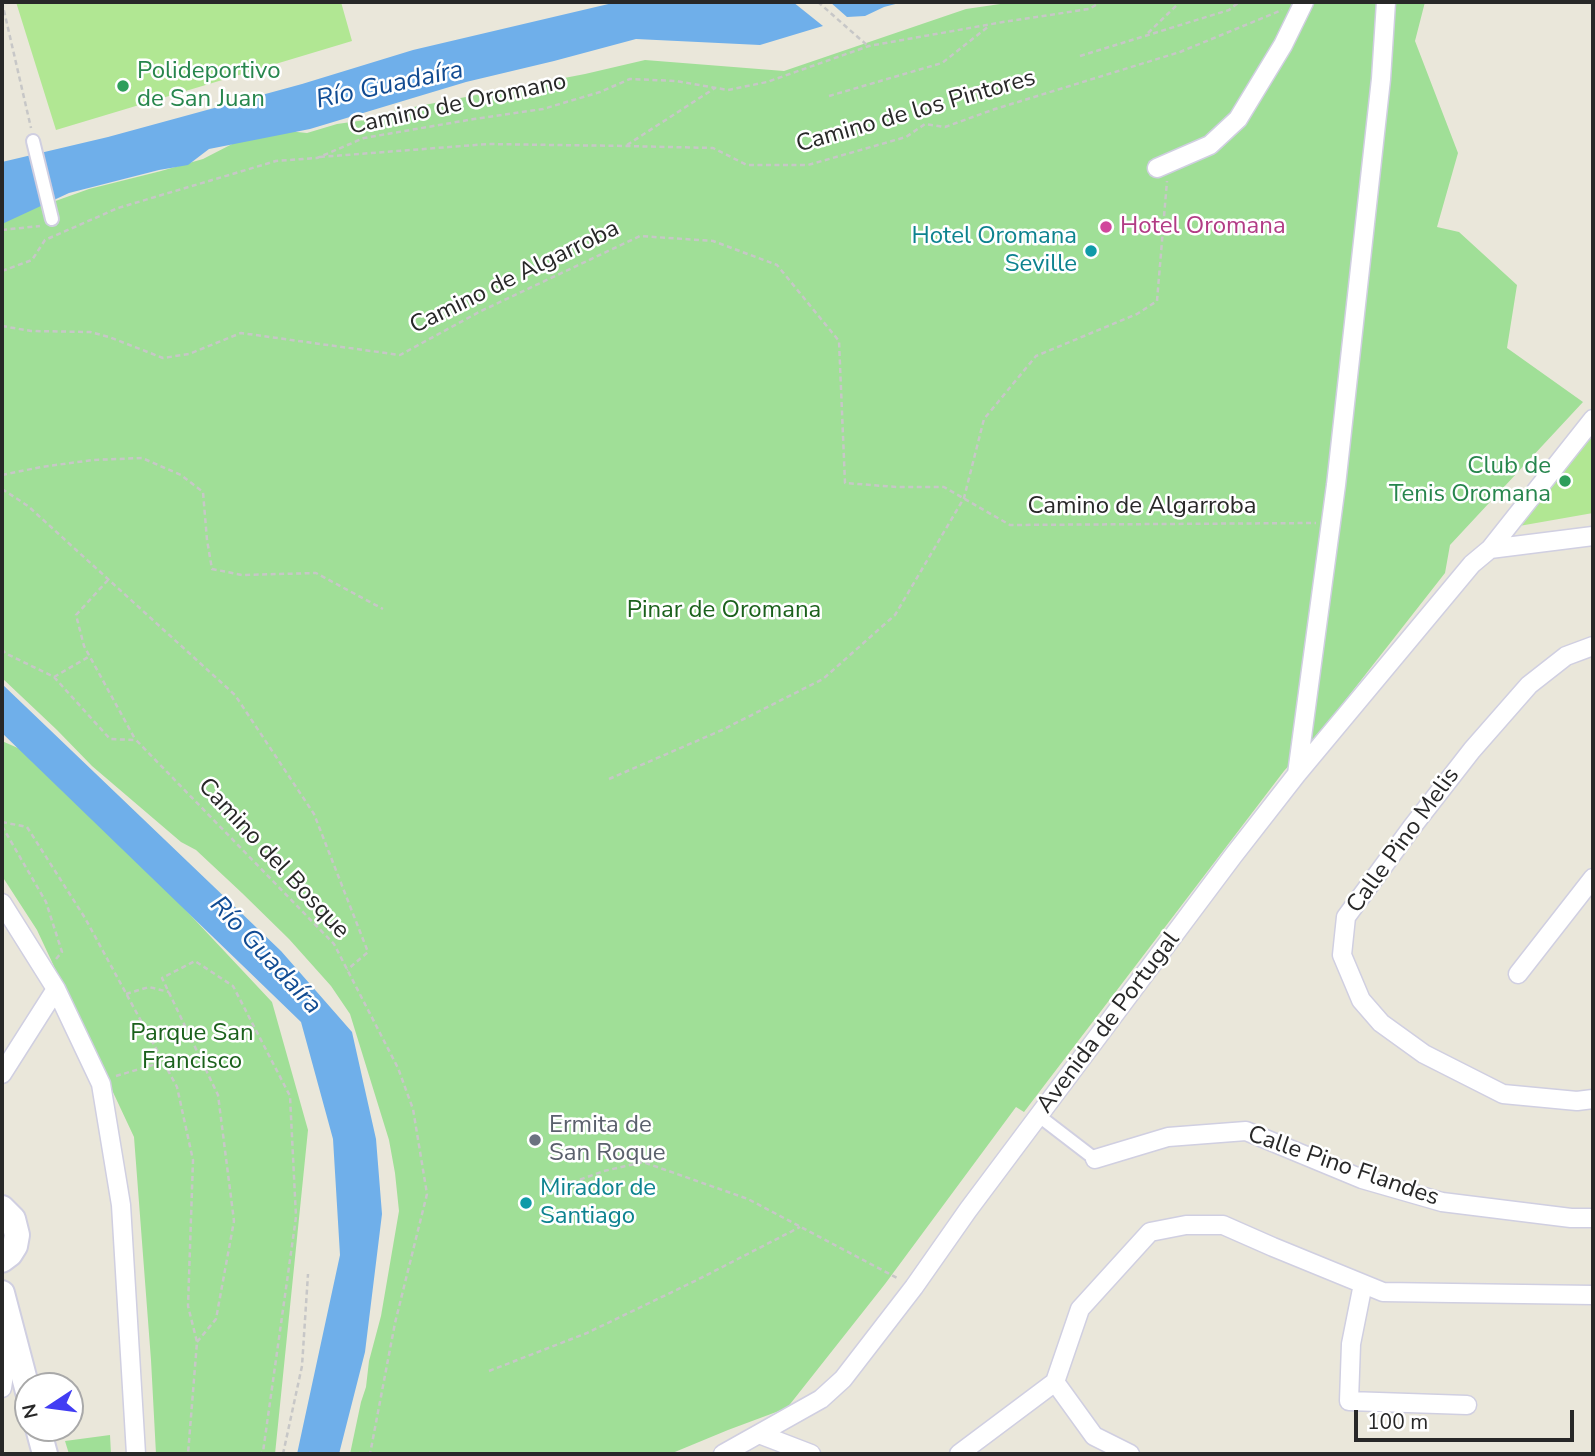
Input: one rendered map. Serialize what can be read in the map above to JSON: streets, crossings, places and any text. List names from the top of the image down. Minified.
{"streets":{"street":["Calle Pino Melis","Avenida de Portugal","Calle Pino Flandes"],"path":["Camino de Oromano","Camino de los Pintores","Camino de Algarroba","Camino del Bosque"]},"crossings":[["Camino de Oromano","Camino de los Pintores"]],"water":["Río Guadaíra"],"parks":["Pinar de Oromana","Parque San Francisco"],"places":["Polideportivo de San Juan","Hotel Oromana","Hotel Oromana Seville","Club de Tenis Oromana","Ermita de San Roque","Mirador de Santiago"],"scale_bar":"100 m","north":"left"}
